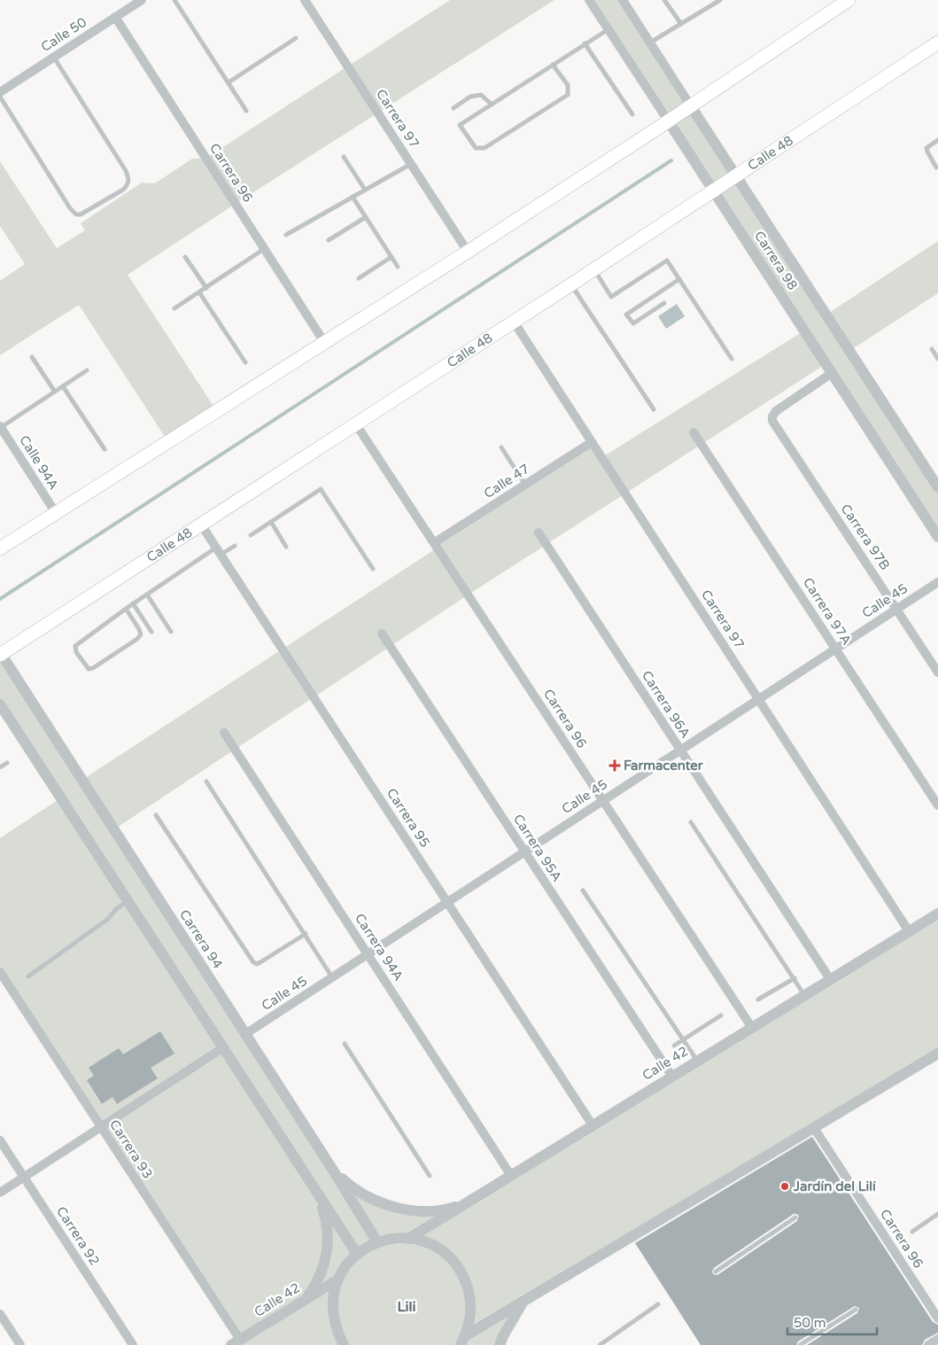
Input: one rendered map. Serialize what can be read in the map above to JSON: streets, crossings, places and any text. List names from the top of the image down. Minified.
{"streets":{"main road":["Calle 48"],"street":["Calle 50","Carrera 97","Carrera 96","Carrera 98","Calle 94A","Calle 47","Carrera 97B","Calle 45","Carrera 97A","Carrera 96A","Carrera 95","Carrera 95A","Carrera 94","Carrera 94A","Calle 42","Carrera 93","Carrera 92"]},"crossings":[["Calle 50","Carrera 96"],["Carrera 97","Calle 48"],["Carrera 97","Calle 47"],["Carrera 97","Calle 45"],["Carrera 97","Calle 42"],["Calle 48","Carrera 96"],["Calle 48","Carrera 98"],["Calle 48","Carrera 95"],["Calle 48","Carrera 94"],["Carrera 96","Calle 47"],["Carrera 96","Calle 45"],["Carrera 96","Calle 42"],["Carrera 98","Carrera 97B"],["Carrera 97B","Calle 45"],["Calle 45","Carrera 97A"],["Calle 45","Carrera 96A"],["Calle 45","Carrera 95"],["Calle 45","Carrera 95A"],["Calle 45","Carrera 94"],["Calle 45","Carrera 94A"],["Carrera 96A","Calle 42"],["Carrera 95","Calle 42"],["Carrera 95A","Calle 42"],["Carrera 94A","Calle 42"],["Calle 42","Carrera 93"]],"districts":["Lili"],"places":{"health":["Farmacenter"],"other":["Jardín del Lilí"]},"scale_bar":"50 m"}
